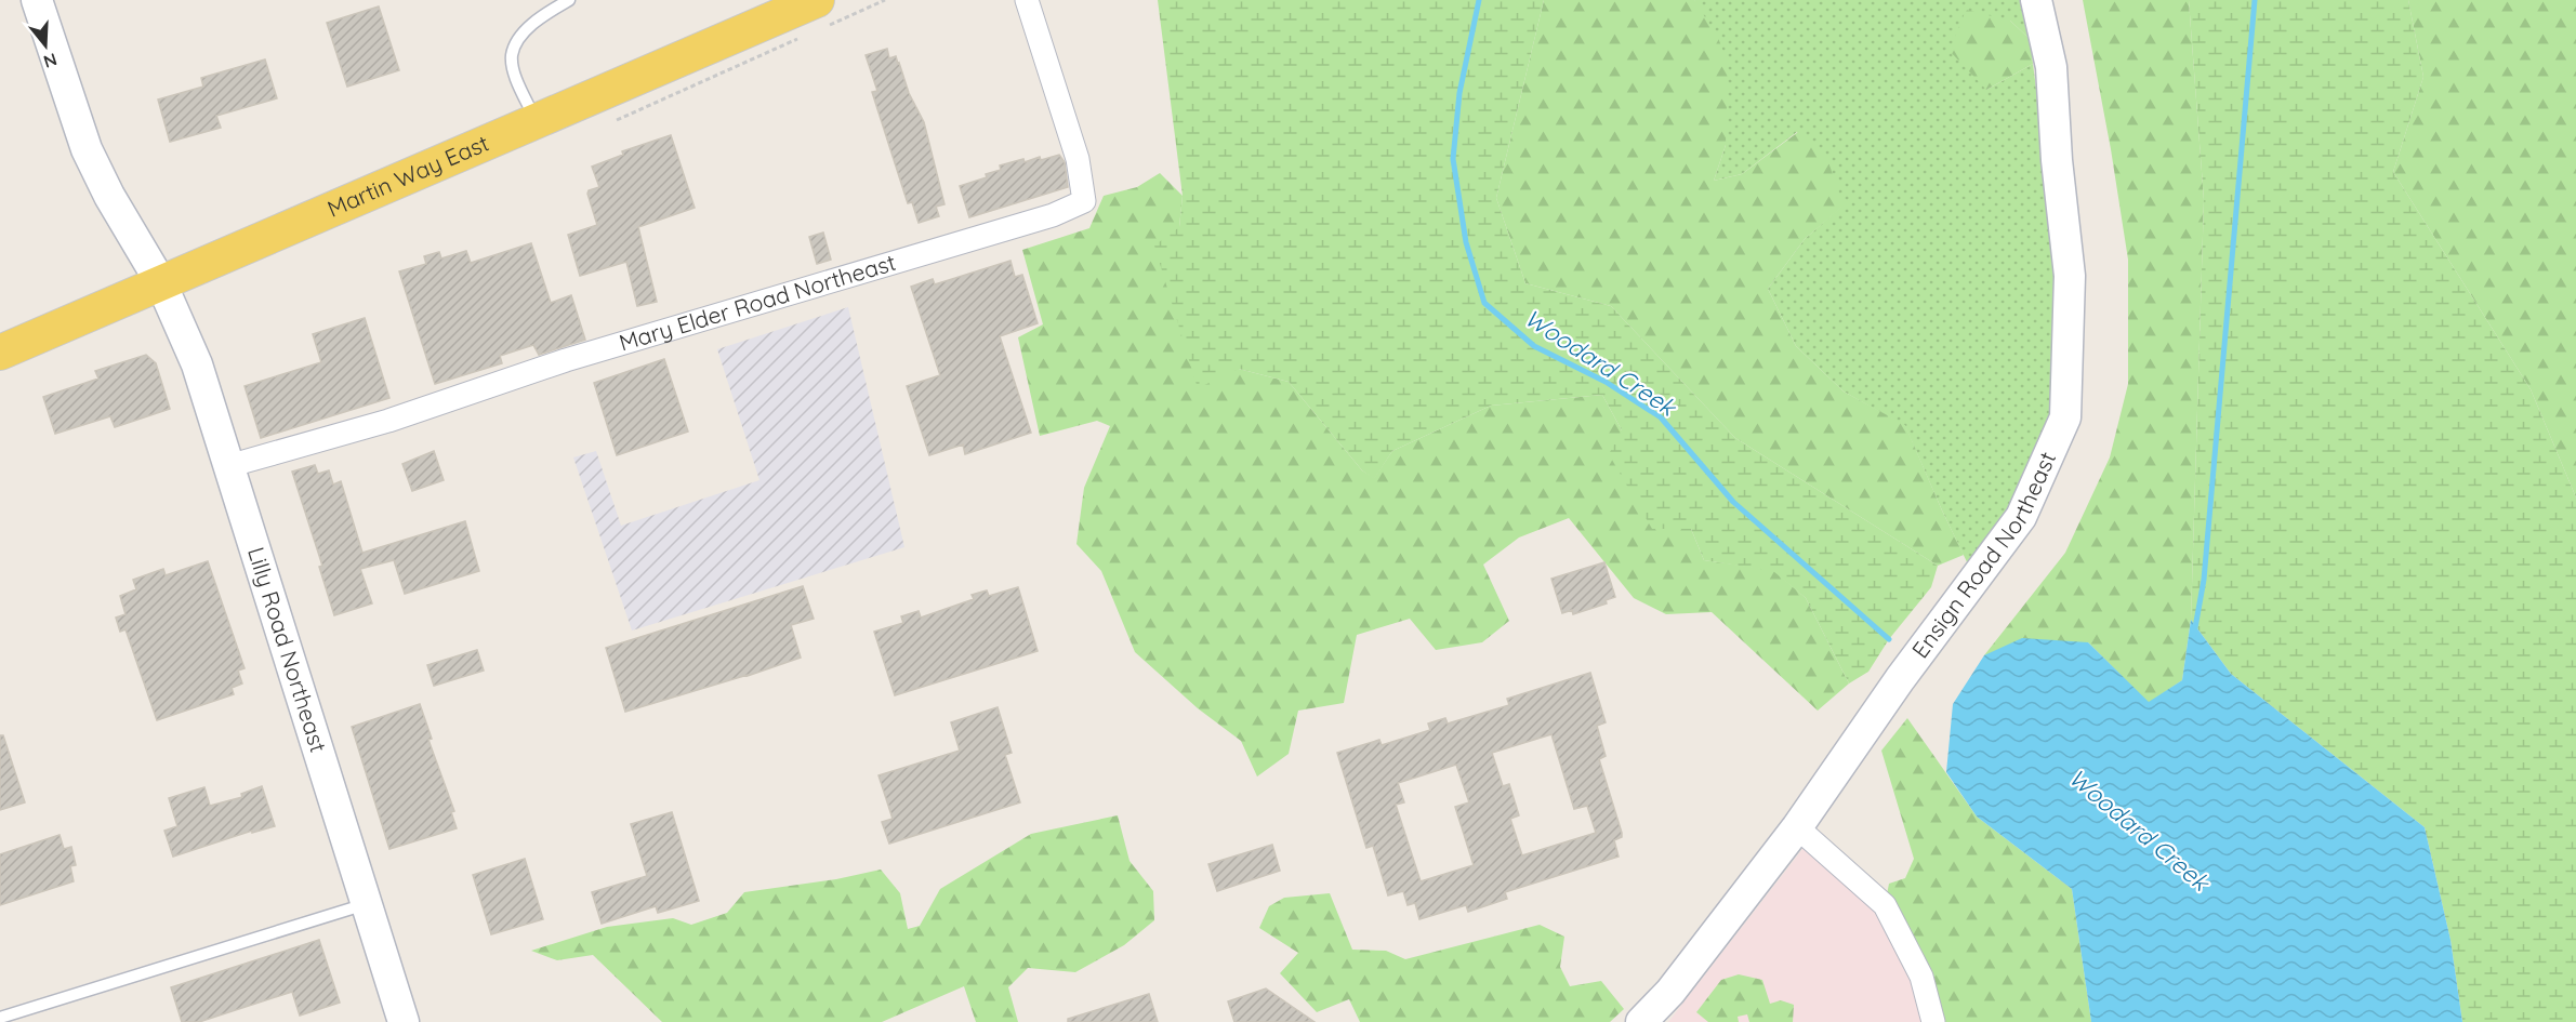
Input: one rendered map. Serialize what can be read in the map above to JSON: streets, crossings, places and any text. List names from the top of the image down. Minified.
{"streets":{"main road":["Martin Way East"],"street":["Mary Elder Road Northeast","Ensign Road Northeast","Lilly Road Northeast"]},"crossings":[["Martin Way East","Lilly Road Northeast"],["Mary Elder Road Northeast","Lilly Road Northeast"]],"water":["Woodard Creek"],"north":"bottom"}
